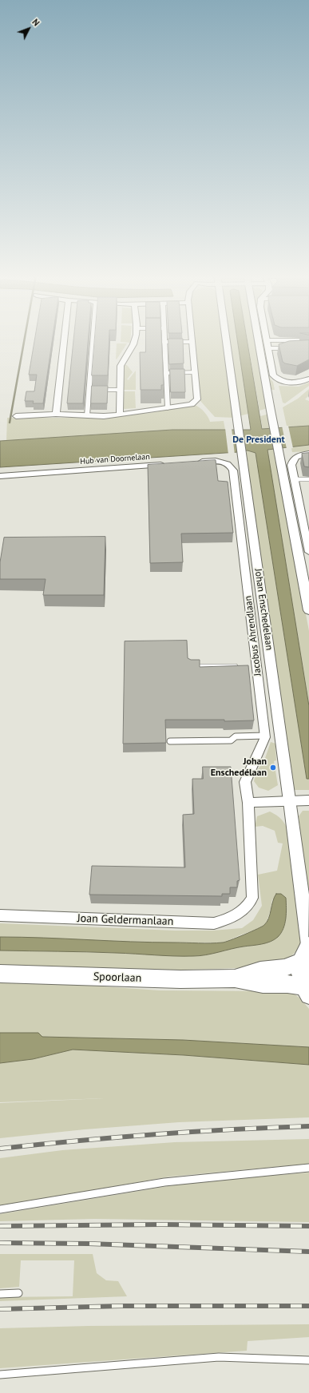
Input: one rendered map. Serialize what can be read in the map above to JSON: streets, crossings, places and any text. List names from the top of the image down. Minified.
{"streets":{"main road":["Spoorlaan"],"street":["Hub van Doornelaan","Johan Enschedelaan","Jacobus Ahrendlaan","Joan Geldermanlaan"]},"districts":["De President"],"places":["Johan Enschedélaan"],"north":"top right"}
